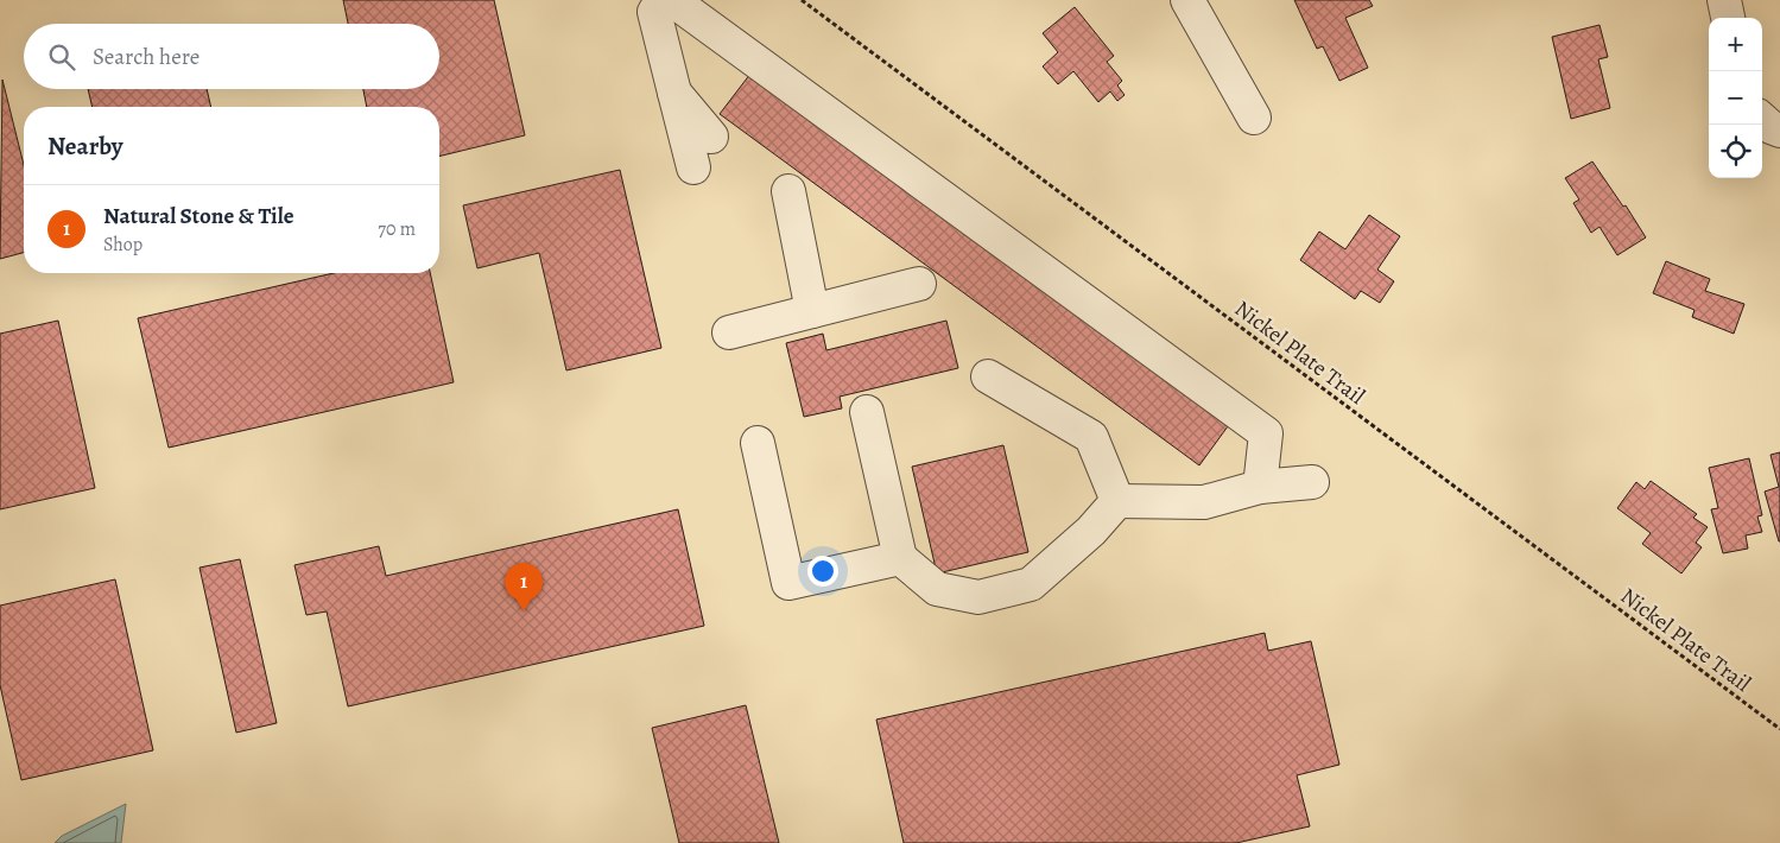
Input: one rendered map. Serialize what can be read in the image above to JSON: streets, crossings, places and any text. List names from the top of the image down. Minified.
{"streets":{"path":["Nickel Plate Trail"]},"page":{"map_buttons":["+","−"],"search":"Search here","heading":"Nearby","list":[{"mark":"1","name":"Natural Stone & Tile","note":"Shop","value":"70 m"}],"pins":"1"}}
